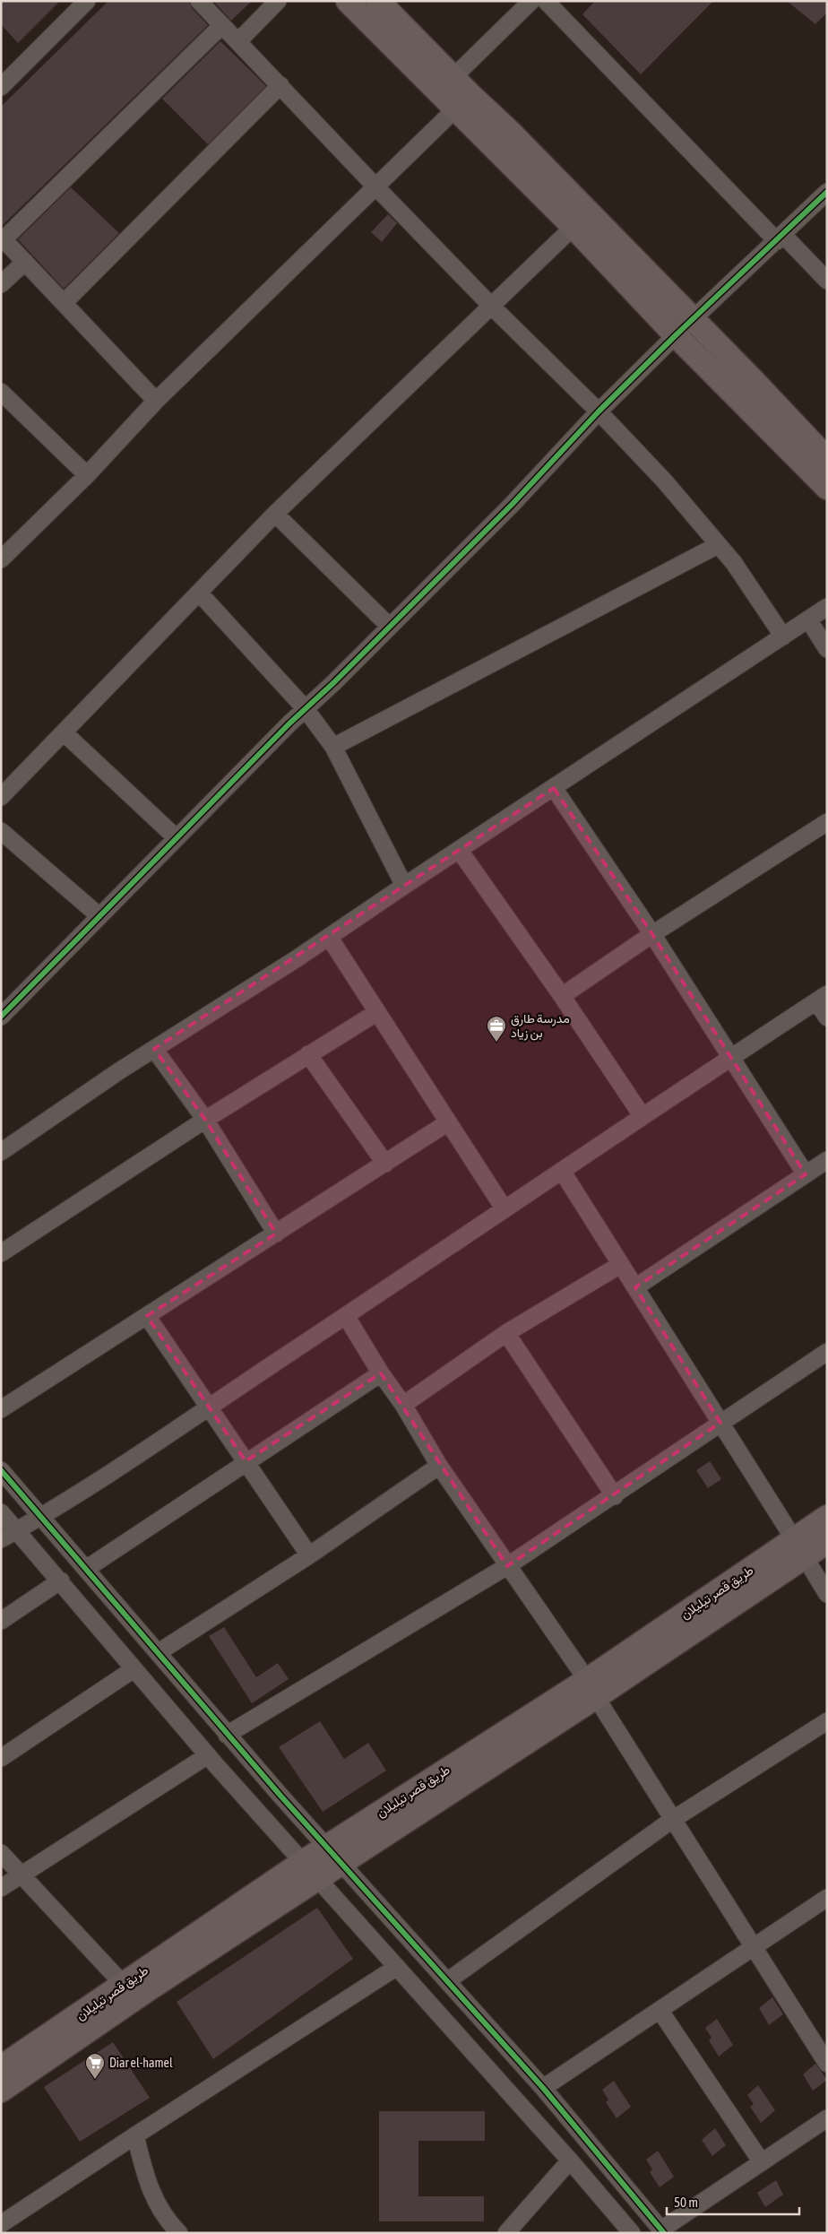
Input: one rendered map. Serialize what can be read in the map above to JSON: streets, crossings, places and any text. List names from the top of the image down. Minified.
{"streets":{"main road":["طريق قصر تيليلان"]},"places":{"office":["مدرسة طارق بن زياد"],"supermarket":["Diar el-hamel"]},"scale_bar":"50 m"}
